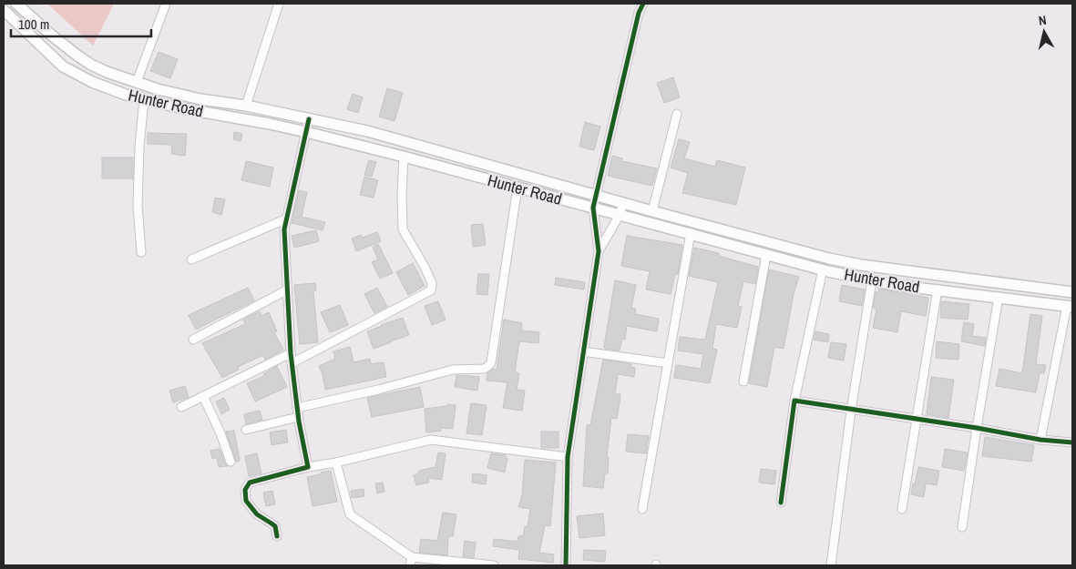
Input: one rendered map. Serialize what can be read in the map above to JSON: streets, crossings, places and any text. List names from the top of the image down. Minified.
{"streets":{"main road":["Hunter Road"]},"scale_bar":"100 m","north":"top"}
